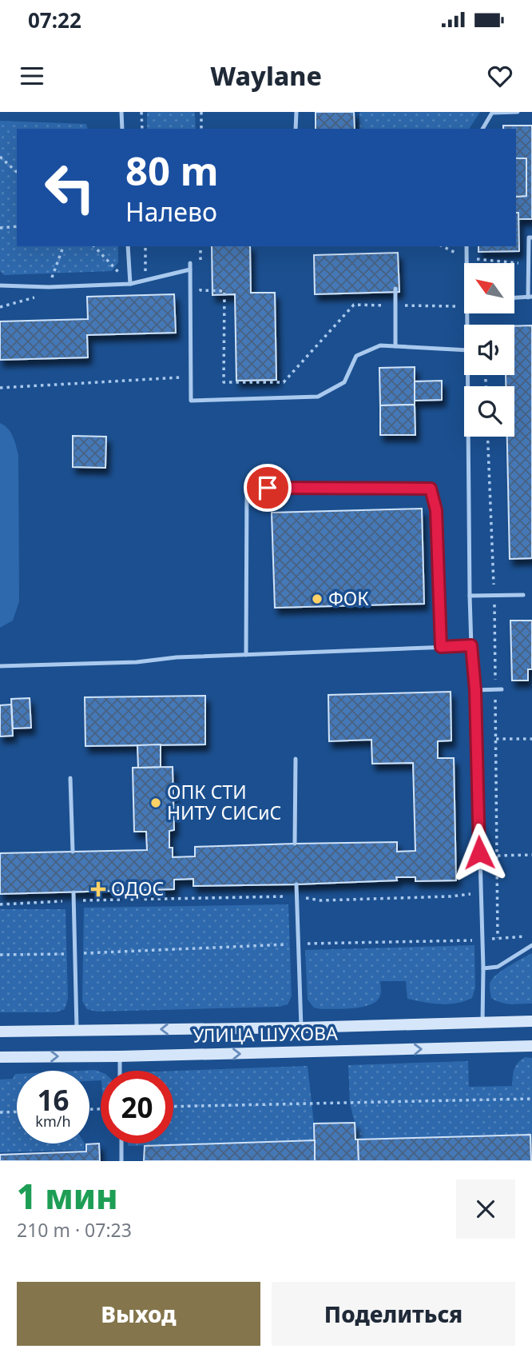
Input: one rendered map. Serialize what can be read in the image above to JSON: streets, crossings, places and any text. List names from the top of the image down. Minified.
{"streets":{"main road":["УЛИЦА ШУХОВА"]},"places":{"other":["ФОК","ОПК СТИ НИТУ СИСиС"],"health":["ОДОС"]},"north":"top left","page":{"status":"07:22","header":"Waylane","turn":["80 m","Налево"],"speed":"16 km/h","limit":"20","heading":["1 мин","210 m · 07:23"],"buttons":["Выход","Поделиться"]}}
